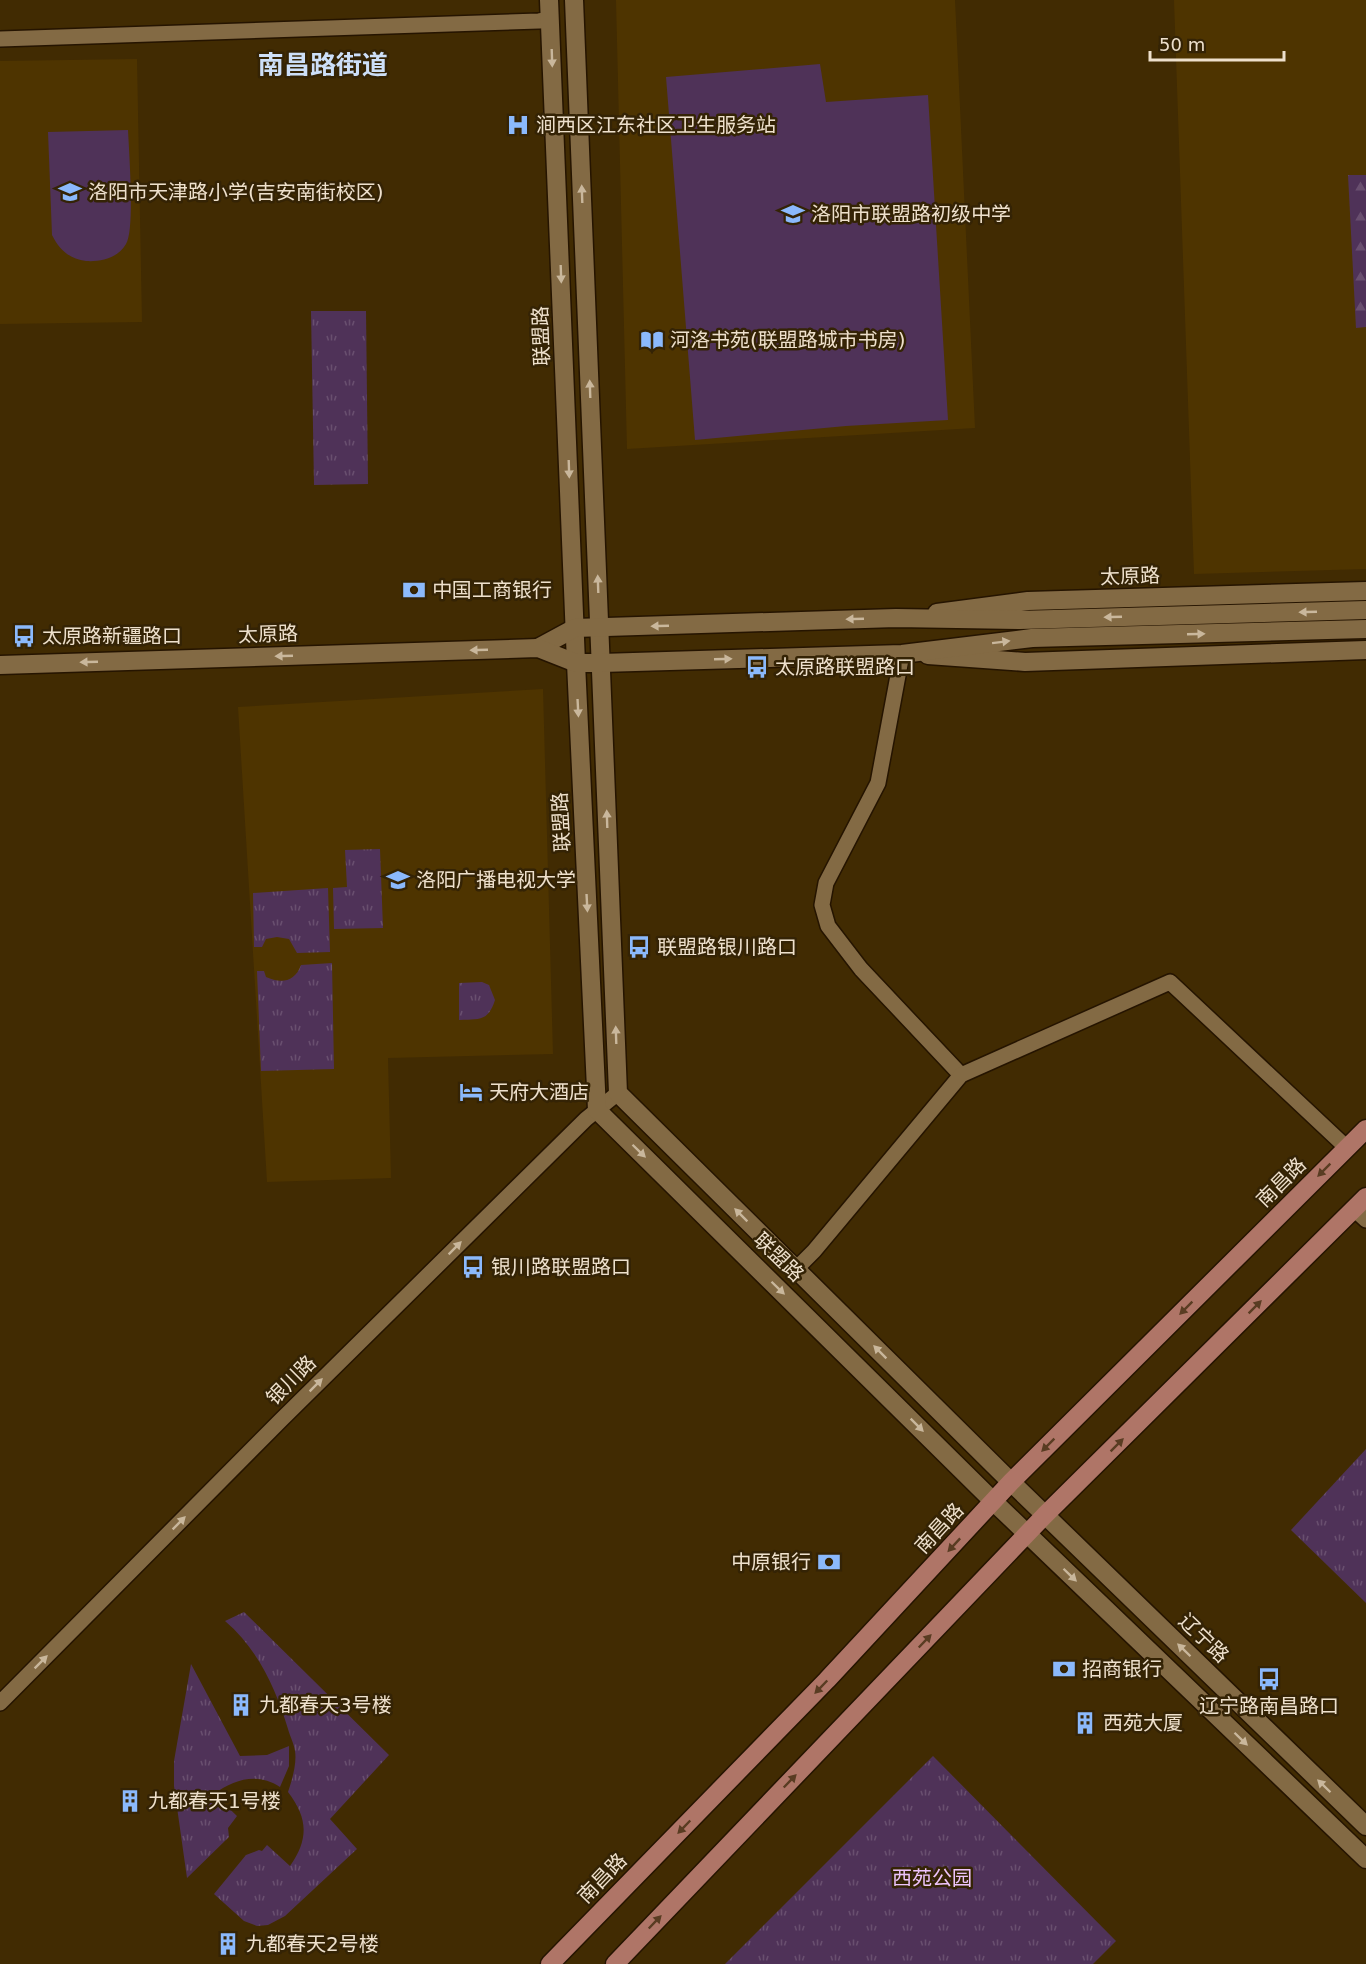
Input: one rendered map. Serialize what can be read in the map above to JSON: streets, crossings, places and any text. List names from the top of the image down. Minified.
{"streets":{"main road":["联盟路","太原路","南昌路","辽宁路"],"street":["银川路"]},"crossings":[["联盟路","太原路"],["联盟路","南昌路"],["联盟路","银川路"],["联盟路","辽宁路"],["南昌路","辽宁路"]],"one_way":["银川路"],"districts":["南昌路街道"],"parks":["西苑公园"],"places":{"hospital":["涧西区江东社区卫生服务站"],"school or university":["洛阳市天津路小学(吉安南街校区)","洛阳市联盟路初级中学","洛阳广播电视大学"],"library":["河洛书苑(联盟路城市书房)"],"bank":["中国工商银行","中原银行","招商银行"],"bus stop":["太原路新疆路口","太原路联盟路口","联盟路银川路口","银川路联盟路口","辽宁路南昌路口"],"hotel":["天府大酒店"],"building":["九都春天3号楼","西苑大厦","九都春天1号楼","九都春天2号楼"]},"scale_bar":"50 m"}
